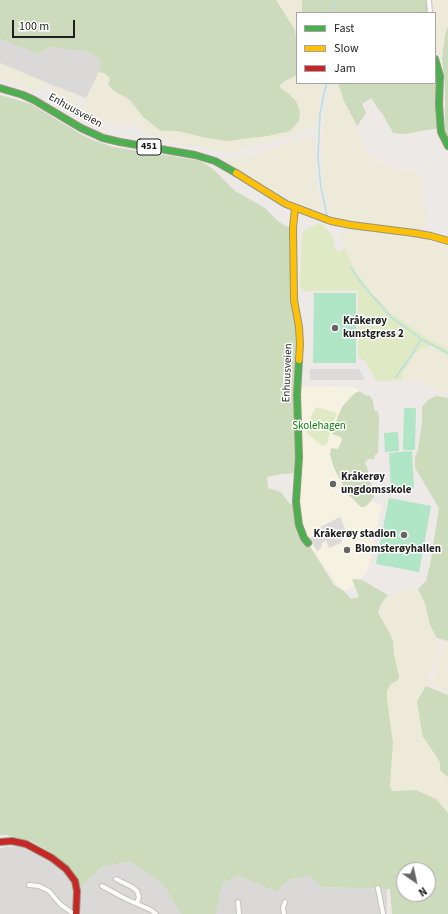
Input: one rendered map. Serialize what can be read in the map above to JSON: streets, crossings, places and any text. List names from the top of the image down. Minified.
{"streets":{"street":["Enhuusveien","451"]},"parks":["Skolehagen"],"places":["Kråkerøy kunstgress 2","Kråkerøy ungdomsskole","Kråkerøy stadion","Blomsterøyhallen"],"legend":["Fast","Slow","Jam"],"scale_bar":"100 m","north":"bottom right"}
